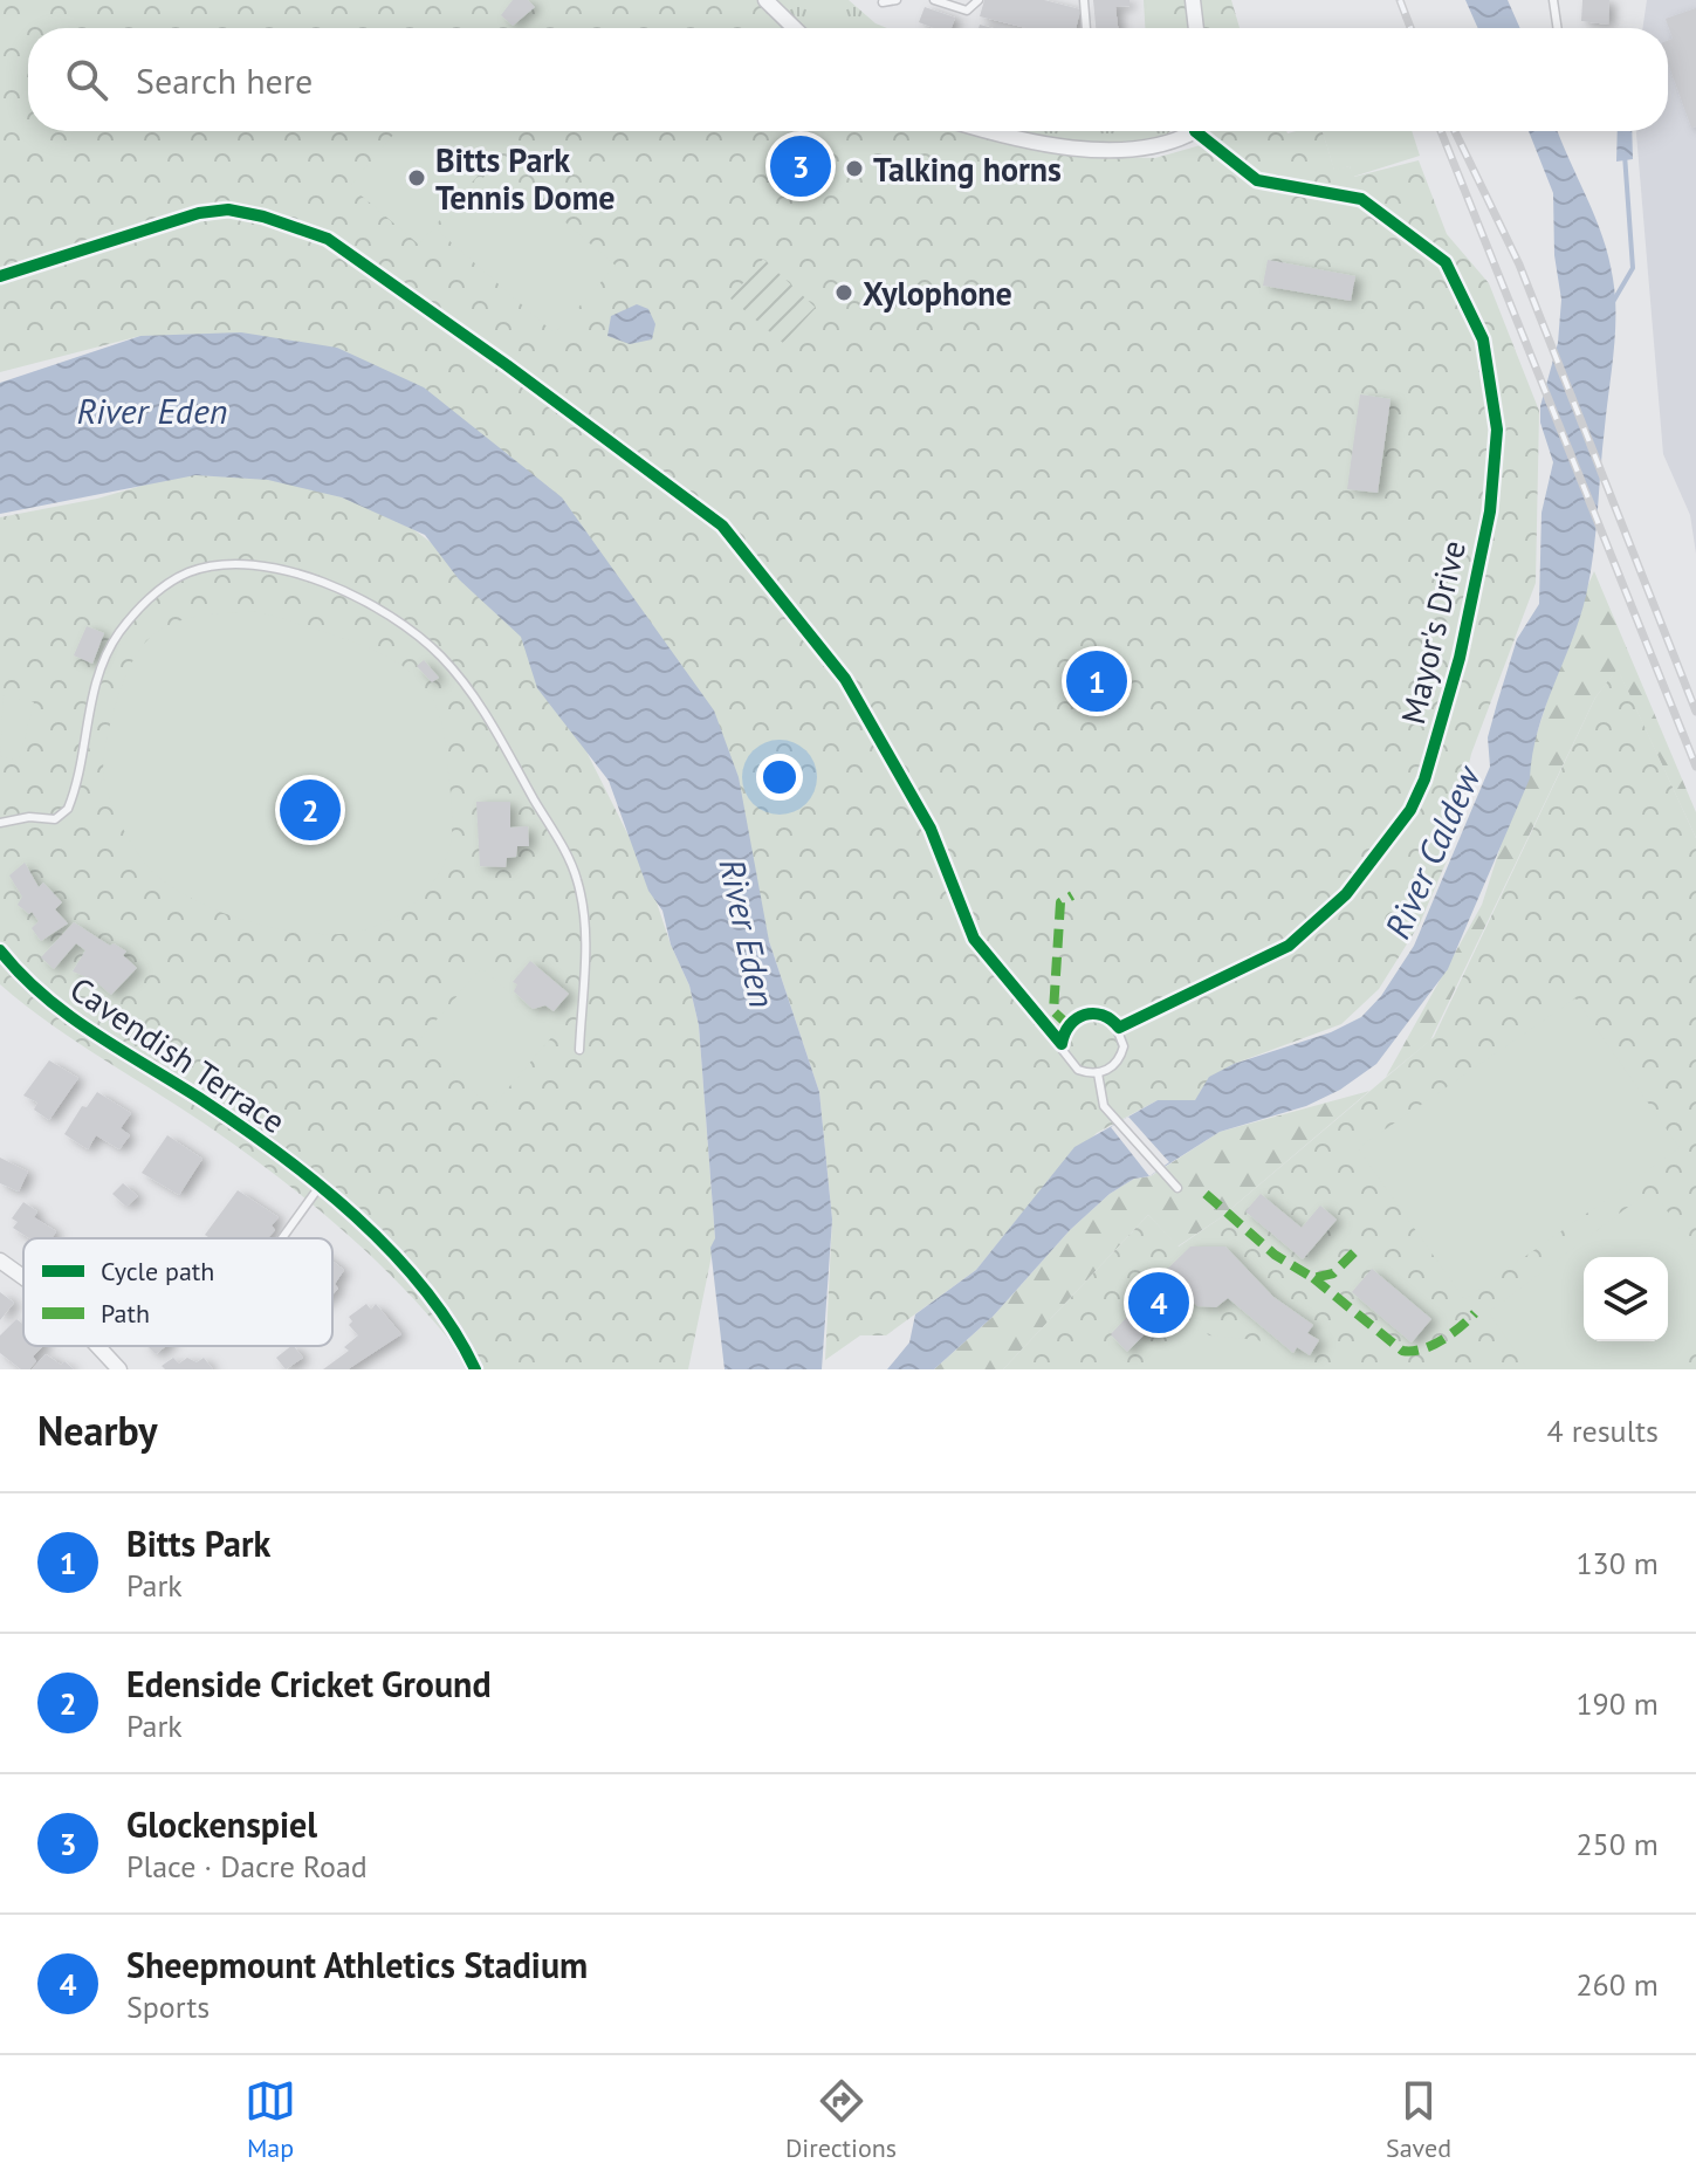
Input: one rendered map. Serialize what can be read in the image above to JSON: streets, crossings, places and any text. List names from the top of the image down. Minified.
{"streets":{"street":["Cavendish Terrace"],"lane":["Mayor's Drive"]},"water":["River Eden","River Caldew"],"places":["Talking horns","Bitts Park Tennis Dome","Xylophone"],"legend":["Cycle path","Path"],"page":{"search":"Search here","pins":["3","1","2","4"],"heading":["Nearby","4 results"],"list":[{"mark":"1","name":"Bitts Park","note":"Park","value":"130 m"},{"mark":"2","name":"Edenside Cricket Ground","note":"Park","value":"190 m"},{"mark":"3","name":"Glockenspiel","note":"Place · Dacre Road","value":"250 m"},{"mark":"4","name":"Sheepmount Athletics Stadium","note":"Sports","value":"260 m"}],"nav":["Map","Directions","Saved"]}}
